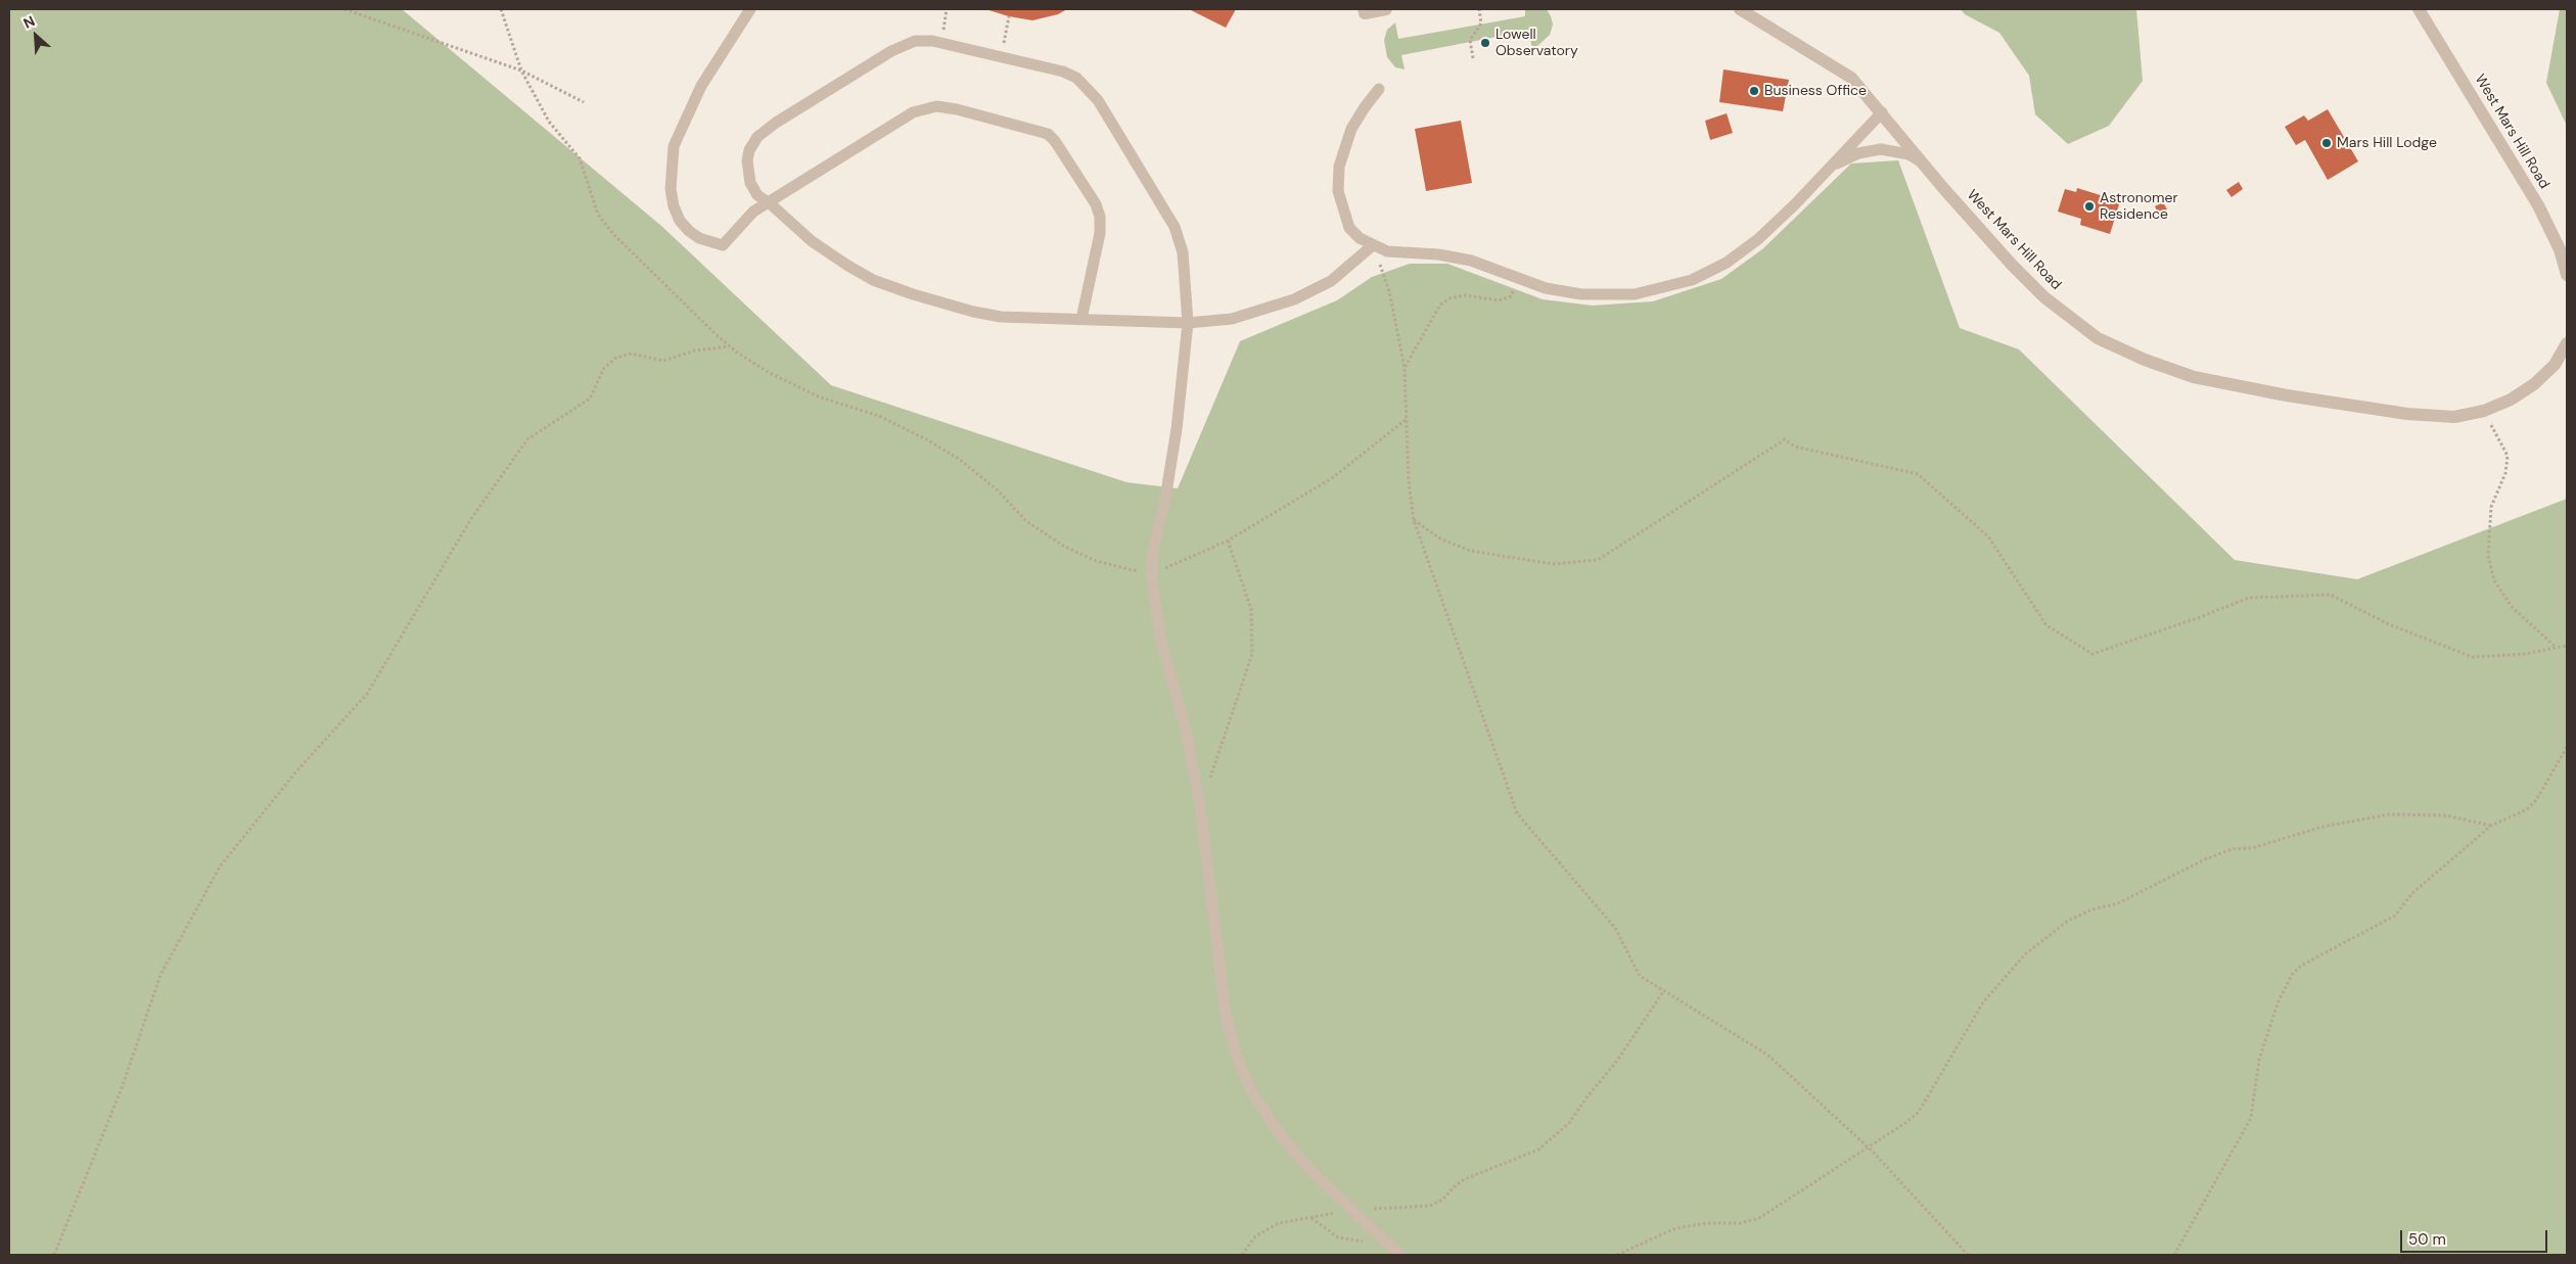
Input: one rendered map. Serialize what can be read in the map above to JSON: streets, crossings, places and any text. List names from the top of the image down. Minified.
{"streets":{"street":["West Mars Hill Road"]},"places":["Lowell Observatory","Business Office","Mars Hill Lodge","Astronomer Residence"],"scale_bar":"50 m","north":"top left"}
